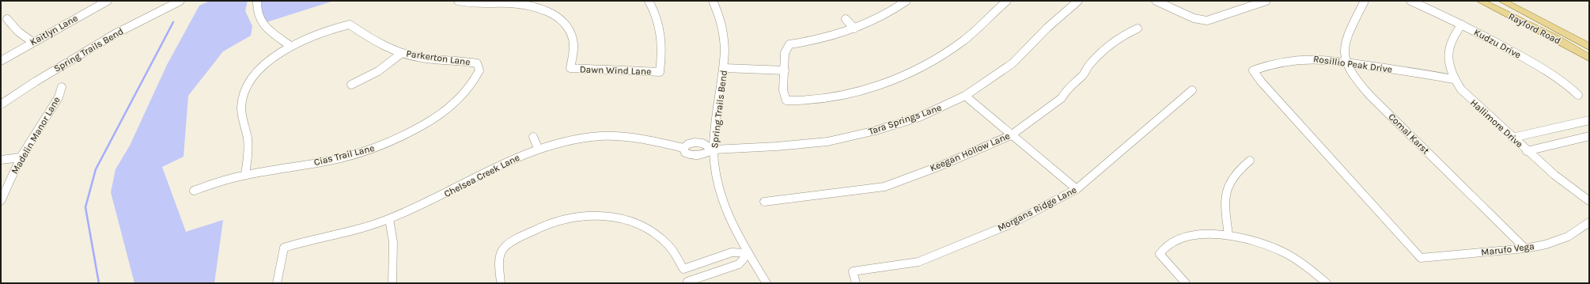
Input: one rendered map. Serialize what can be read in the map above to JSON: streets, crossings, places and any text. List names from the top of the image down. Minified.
{"streets":{"main road":["Rayford Road"],"street":["Kaitlyn Lane","Kudzu Drive","Spring Trails Bend","Parkerton Lane","Rosillio Peak Drive","Dawn Wind Lane","Tara Springs Lane","Hallimore Drive","Comal Karst","Madelin Manor Lane","Keegan Hollow Lane","Cias Trail Lane","Chelsea Creek Lane","Morgans Ridge Lane","Marufo Vega"]},"crossings":[["Kudzu Drive","Hallimore Drive"],["Spring Trails Bend","Tara Springs Lane"],["Spring Trails Bend","Chelsea Creek Lane"],["Parkerton Lane","Cias Trail Lane"],["Rosillio Peak Drive","Hallimore Drive"],["Rosillio Peak Drive","Comal Karst"],["Rosillio Peak Drive","Marufo Vega"],["Tara Springs Lane","Chelsea Creek Lane"],["Comal Karst","Marufo Vega"]]}
